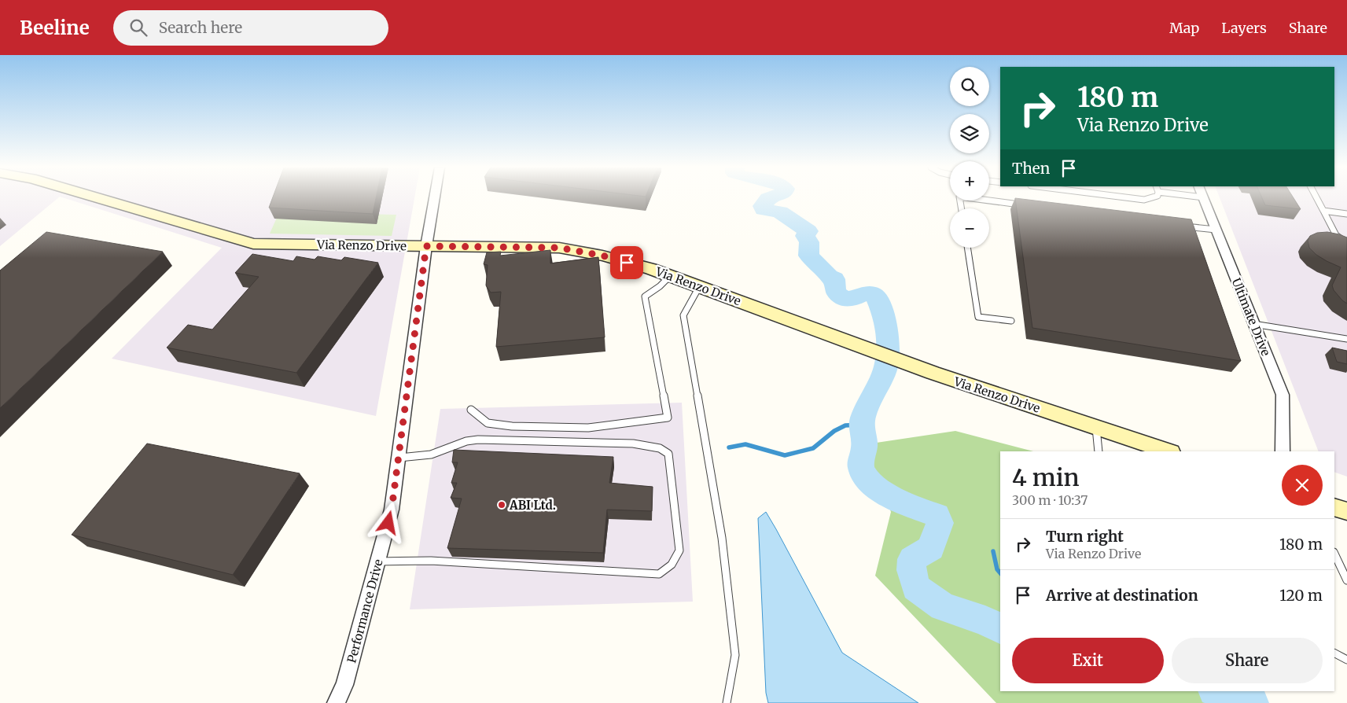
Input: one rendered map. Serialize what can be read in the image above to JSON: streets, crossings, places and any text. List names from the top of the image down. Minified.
{"streets":{"street":["Via Renzo Drive","Ultimate Drive","Performance Drive"]},"crossings":[["Via Renzo Drive","Performance Drive"]],"places":["ABI Ltd."],"page":{"header":"Beeline","search":"Search here","nav":["Map","Layers","Share"],"map_buttons":["+","−"],"turn":["180 m","Via Renzo Drive"],"then":"Then","heading":["4 min","300 m · 10:37"],"list":[{"name":"Turn right","note":"Via Renzo Drive","value":"180 m"},{"name":"Arrive at destination","value":"120 m"}],"buttons":["Exit","Share"]}}
